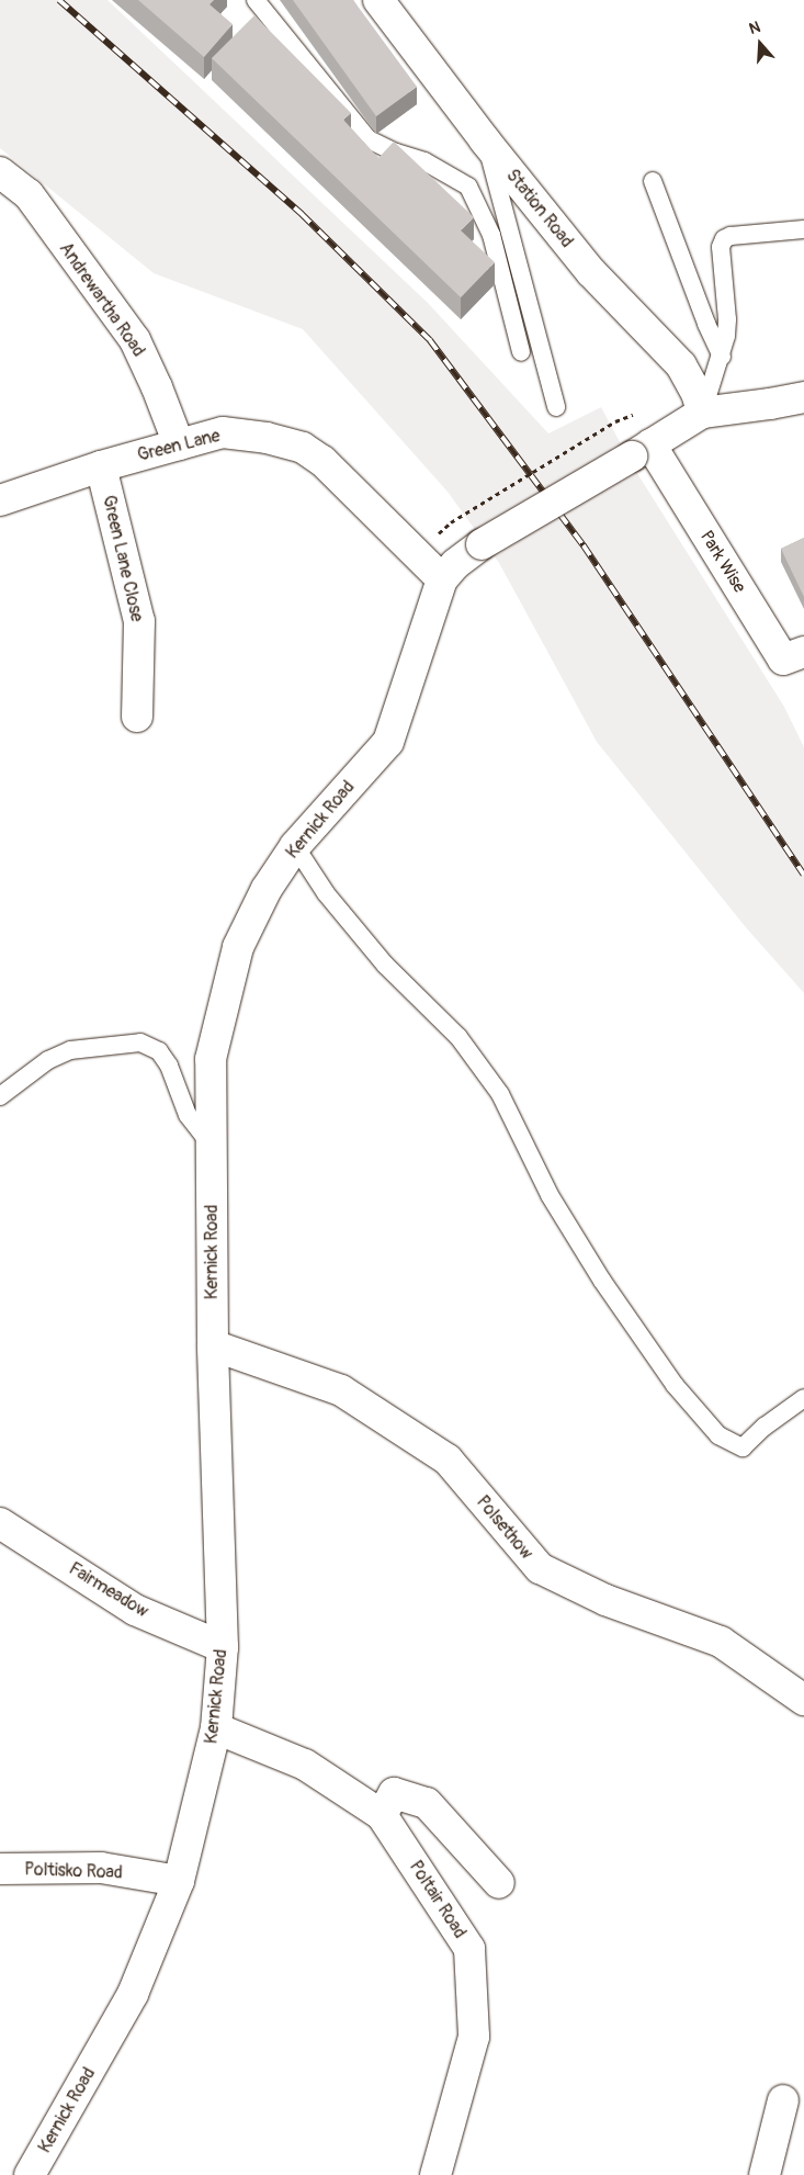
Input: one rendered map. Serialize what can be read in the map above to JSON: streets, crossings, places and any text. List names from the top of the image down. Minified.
{"streets":{"street":["Station Road","Andrewartha Road","Green Lane","Green Lane Close","Park Wise","Kernick Road","Polsethow","Fairmeadow","Poltisko Road","Poltair Road"]},"crossings":[["Station Road","Kernick Road"],["Andrewartha Road","Green Lane"],["Green Lane","Green Lane Close"],["Green Lane","Kernick Road"],["Park Wise","Kernick Road"],["Kernick Road","Polsethow"],["Kernick Road","Fairmeadow"],["Kernick Road","Poltisko Road"],["Kernick Road","Poltair Road"]],"north":"top"}
